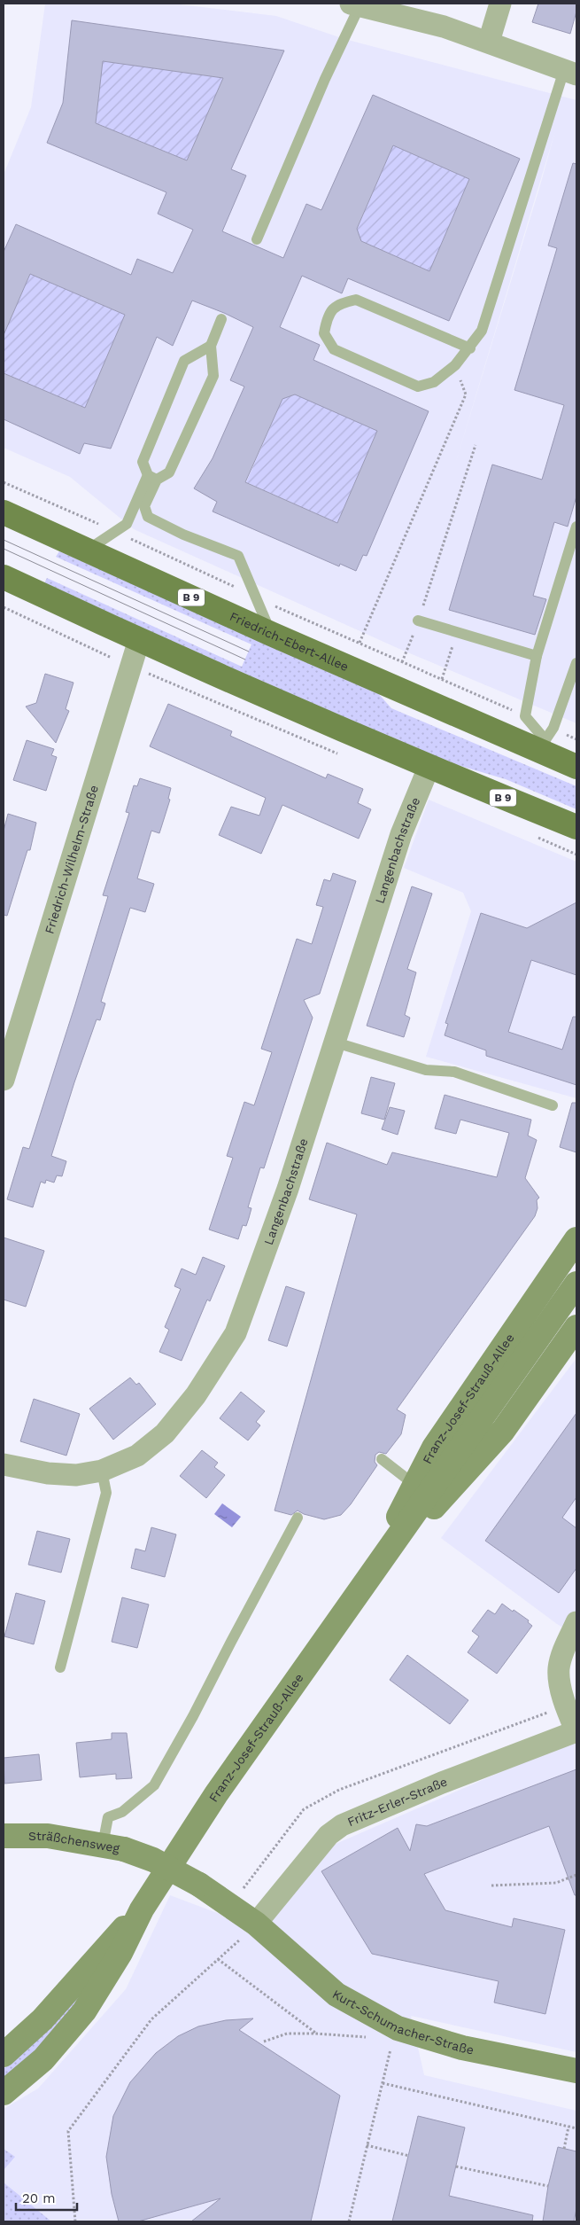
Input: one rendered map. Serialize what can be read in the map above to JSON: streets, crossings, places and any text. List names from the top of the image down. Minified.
{"streets":{"main road":["B 9","Friedrich-Ebert-Allee","Franz-Josef-Strauß-Allee","Sträßchensweg","Kurt-Schumacher-Straße"],"street":["Langenbachstraße","Friedrich-Wilhelm-Straße","Fritz-Erler-Straße"]},"crossings":[["B 9","Langenbachstraße"],["B 9","Friedrich-Wilhelm-Straße"],["Fritz-Erler-Straße","Sträßchensweg"],["Fritz-Erler-Straße","Kurt-Schumacher-Straße"],["Sträßchensweg","Kurt-Schumacher-Straße"]],"scale_bar":"20 m"}
